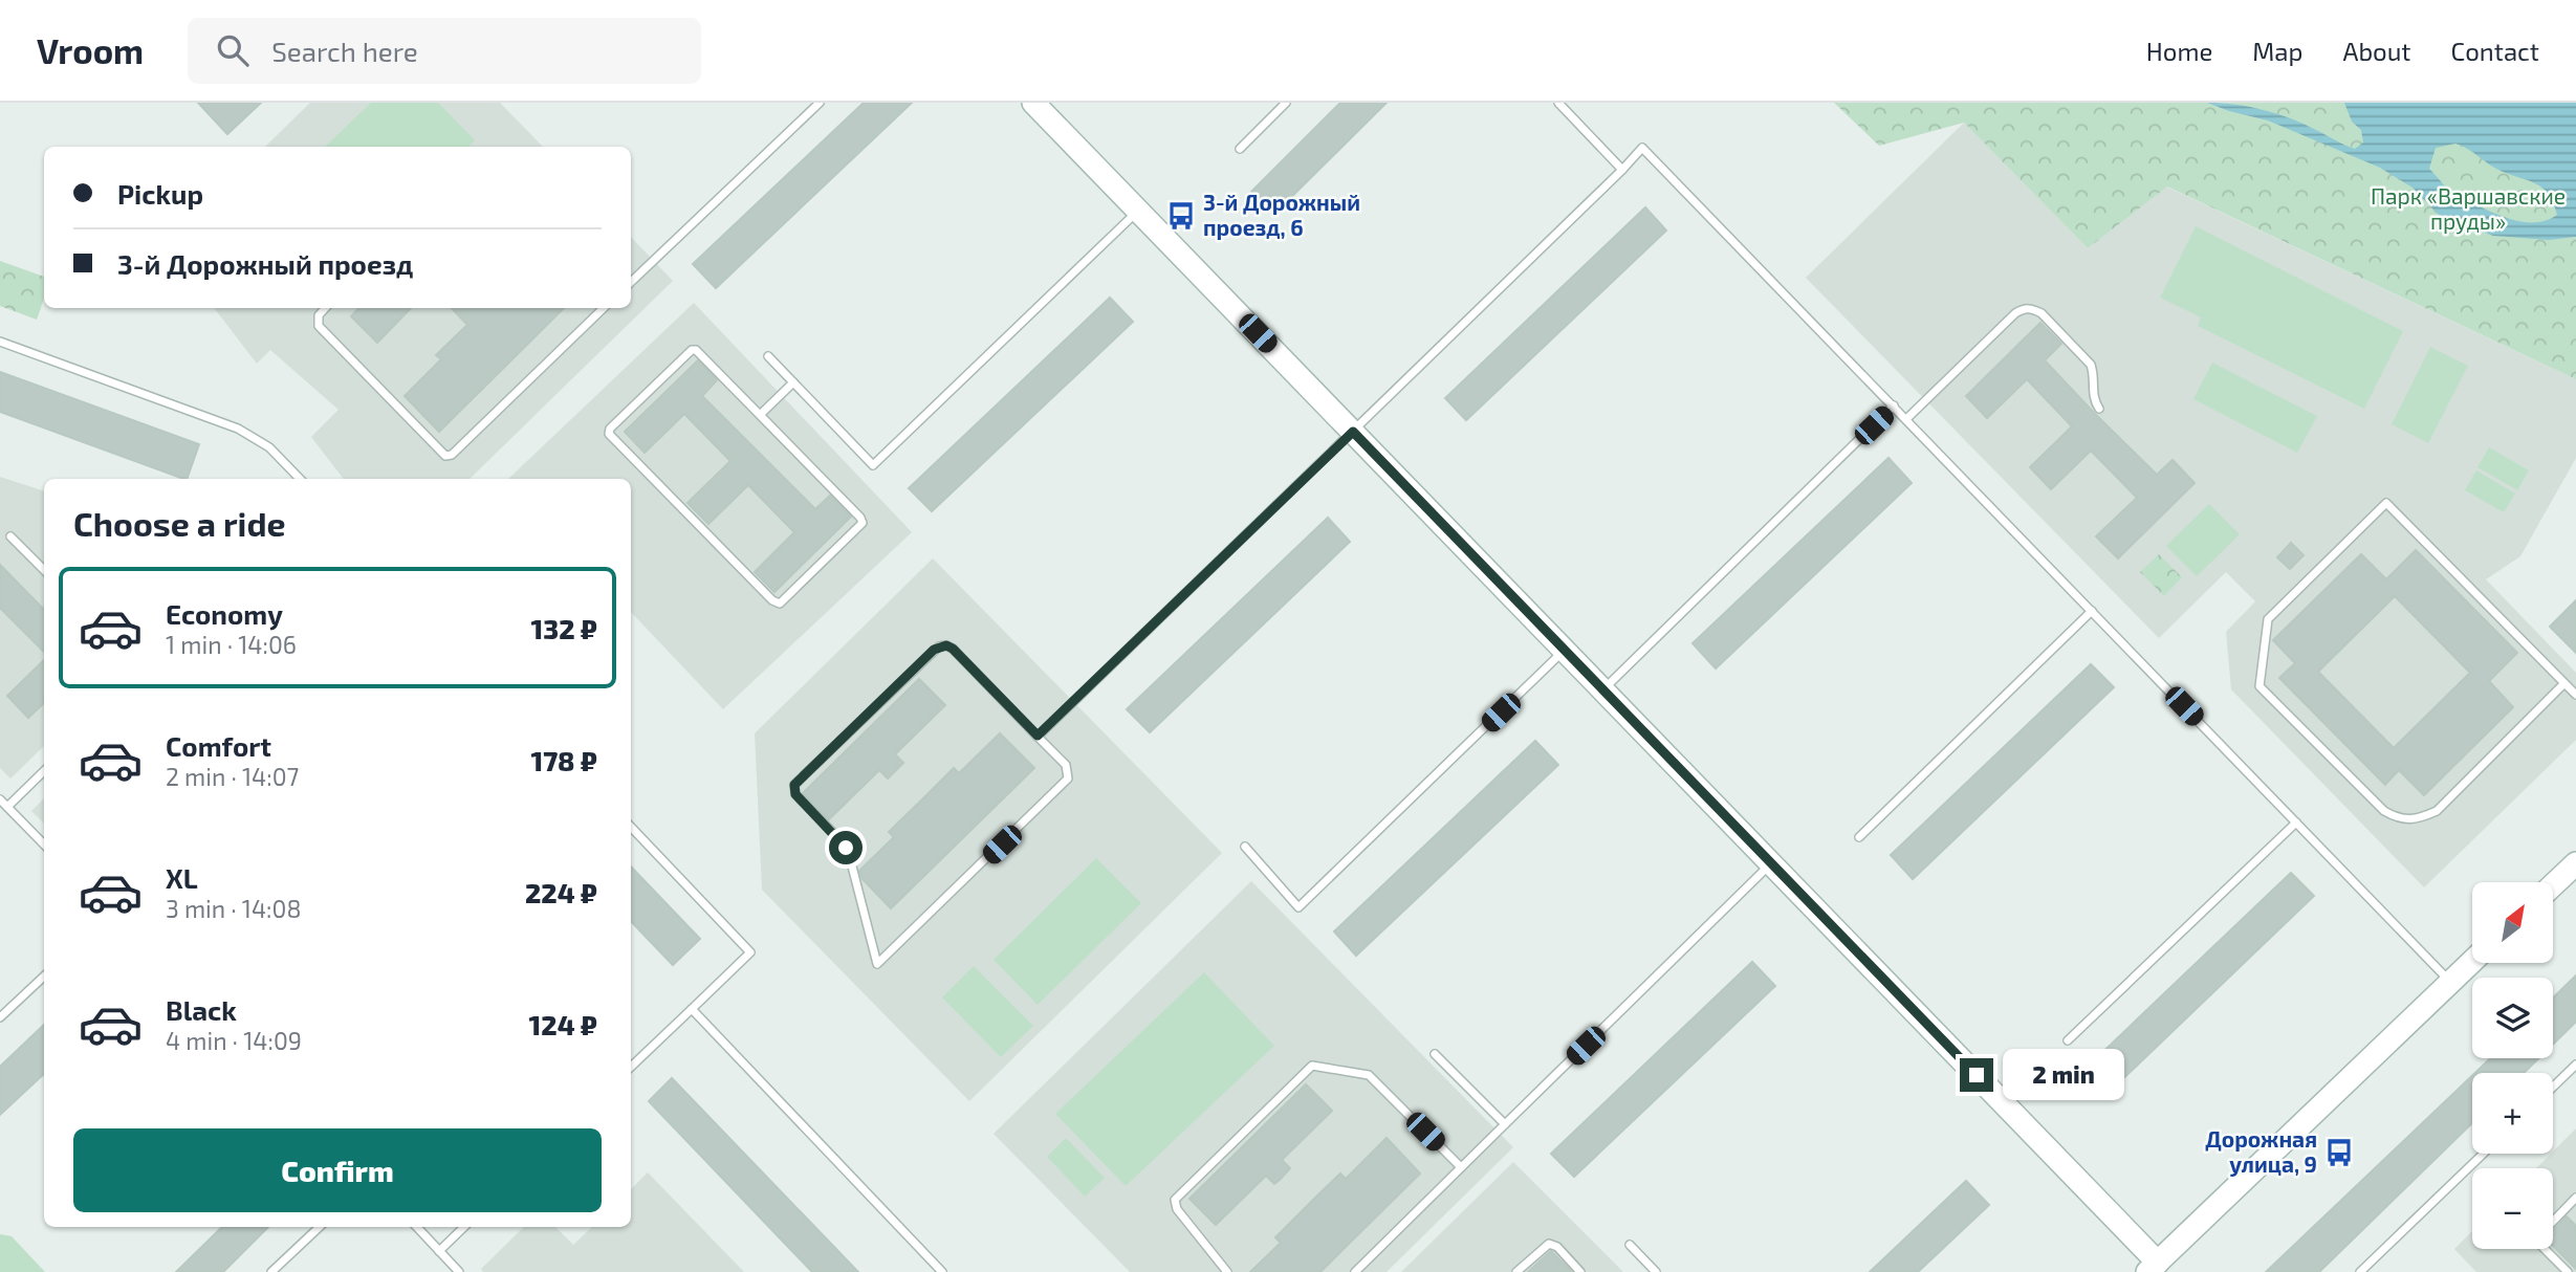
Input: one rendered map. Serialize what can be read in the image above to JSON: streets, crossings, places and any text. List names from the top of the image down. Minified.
{"parks":["Парк «Варшавские пруды»"],"places":{"bus stop":["3-й Дорожный проезд, 6","Дорожная улица, 9"]},"north":"top right","page":{"header":"Vroom","search":"Search here","nav":["Home","Map","About","Contact"],"banner":["Pickup","3-й Дорожный проезд"],"heading":"Choose a ride","list":[{"name":"Economy","note":"1 min · 14:06","value":"132 ₽"},{"name":"Comfort","note":"2 min · 14:07","value":"178 ₽"},{"name":"XL","note":"3 min · 14:08","value":"224 ₽"},{"name":"Black","note":"4 min · 14:09","value":"124 ₽"}],"map_buttons":["+","−"],"bubble":"2 min","buttons":"Confirm"}}
